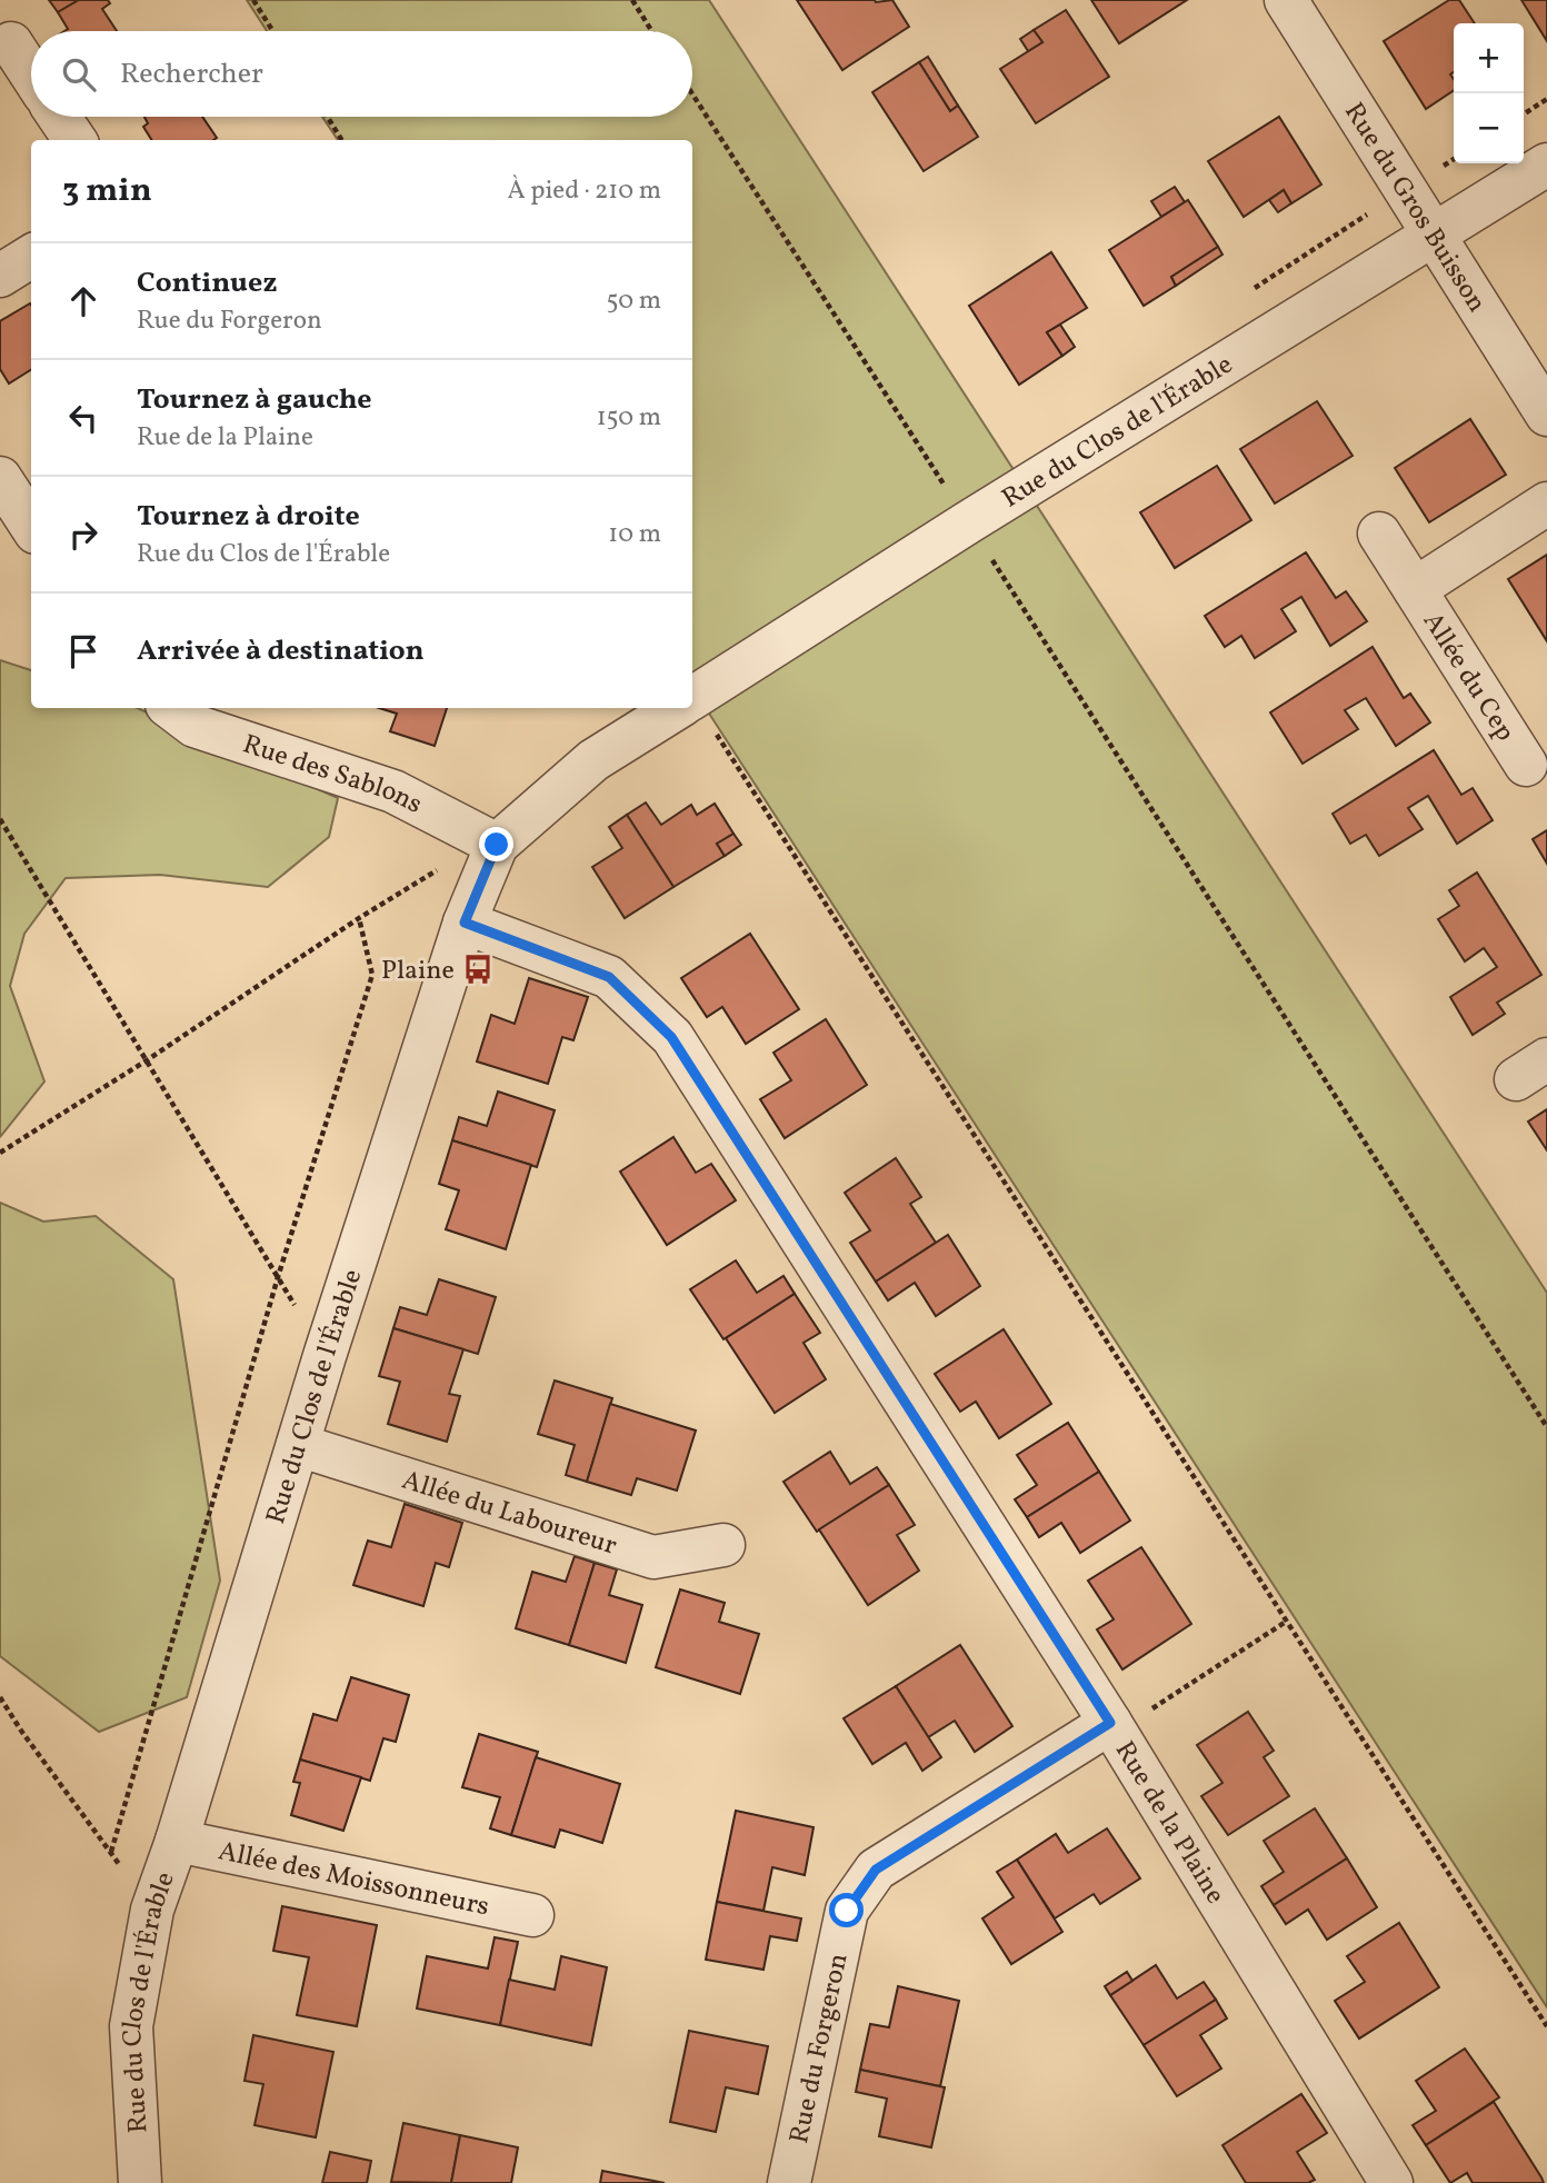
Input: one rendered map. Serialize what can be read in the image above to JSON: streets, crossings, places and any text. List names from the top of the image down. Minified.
{"streets":{"street":["Rue du Gros Buisson","Rue du Clos de l'Érable","Allée du Cep","Rue des Sablons","Allée du Laboureur","Rue de la Plaine","Allée des Moissonneurs","Rue du Forgeron"]},"crossings":[["Rue du Gros Buisson","Rue du Clos de l'Érable"],["Rue du Clos de l'Érable","Rue des Sablons"],["Rue du Clos de l'Érable","Allée du Laboureur"],["Rue du Clos de l'Érable","Rue de la Plaine"],["Rue du Clos de l'Érable","Allée des Moissonneurs"],["Rue de la Plaine","Rue du Forgeron"]],"places":{"bus stop":["Plaine"]},"page":{"map_buttons":["+","−"],"search":"Rechercher","heading":["3 min","À pied · 210 m"],"list":[["Continuez","Rue du Forgeron","50 m"],["Tournez à gauche","Rue de la Plaine","150 m"],["Tournez à droite","Rue du Clos de l'Érable","10 m"],"Arrivée à destination"]}}
